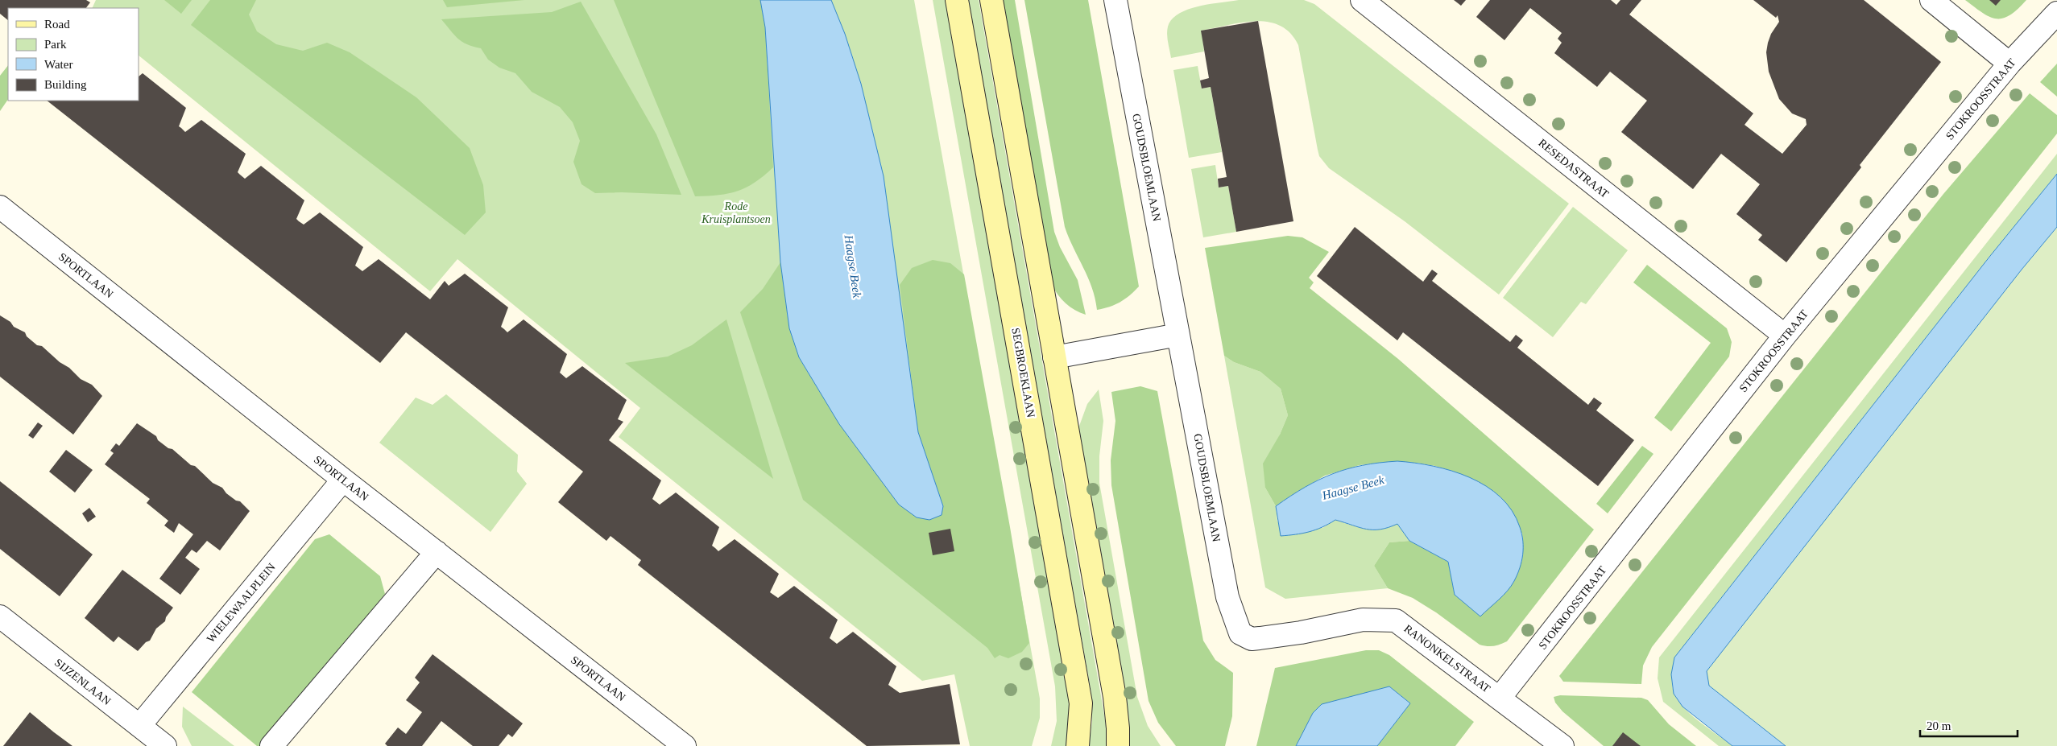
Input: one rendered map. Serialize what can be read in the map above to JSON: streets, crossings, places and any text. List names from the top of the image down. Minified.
{"streets":{"main road":["SEGBROEKLAAN"],"street":["STOKROOSSTRAAT","GOUDSBLOEMLAAN","RESEDASTRAAT","SPORTLAAN","WIELEWAALPLEIN","RANONKELSTRAAT","SIJZENLAAN"]},"crossings":[["STOKROOSSTRAAT","RESEDASTRAAT"],["STOKROOSSTRAAT","RANONKELSTRAAT"],["GOUDSBLOEMLAAN","RANONKELSTRAAT"],["SPORTLAAN","WIELEWAALPLEIN"],["WIELEWAALPLEIN","SIJZENLAAN"]],"water":["Haagse Beek"],"parks":["Rode Kruisplantsoen"],"legend":["Road","Park","Water","Building"],"scale_bar":"20 m"}
